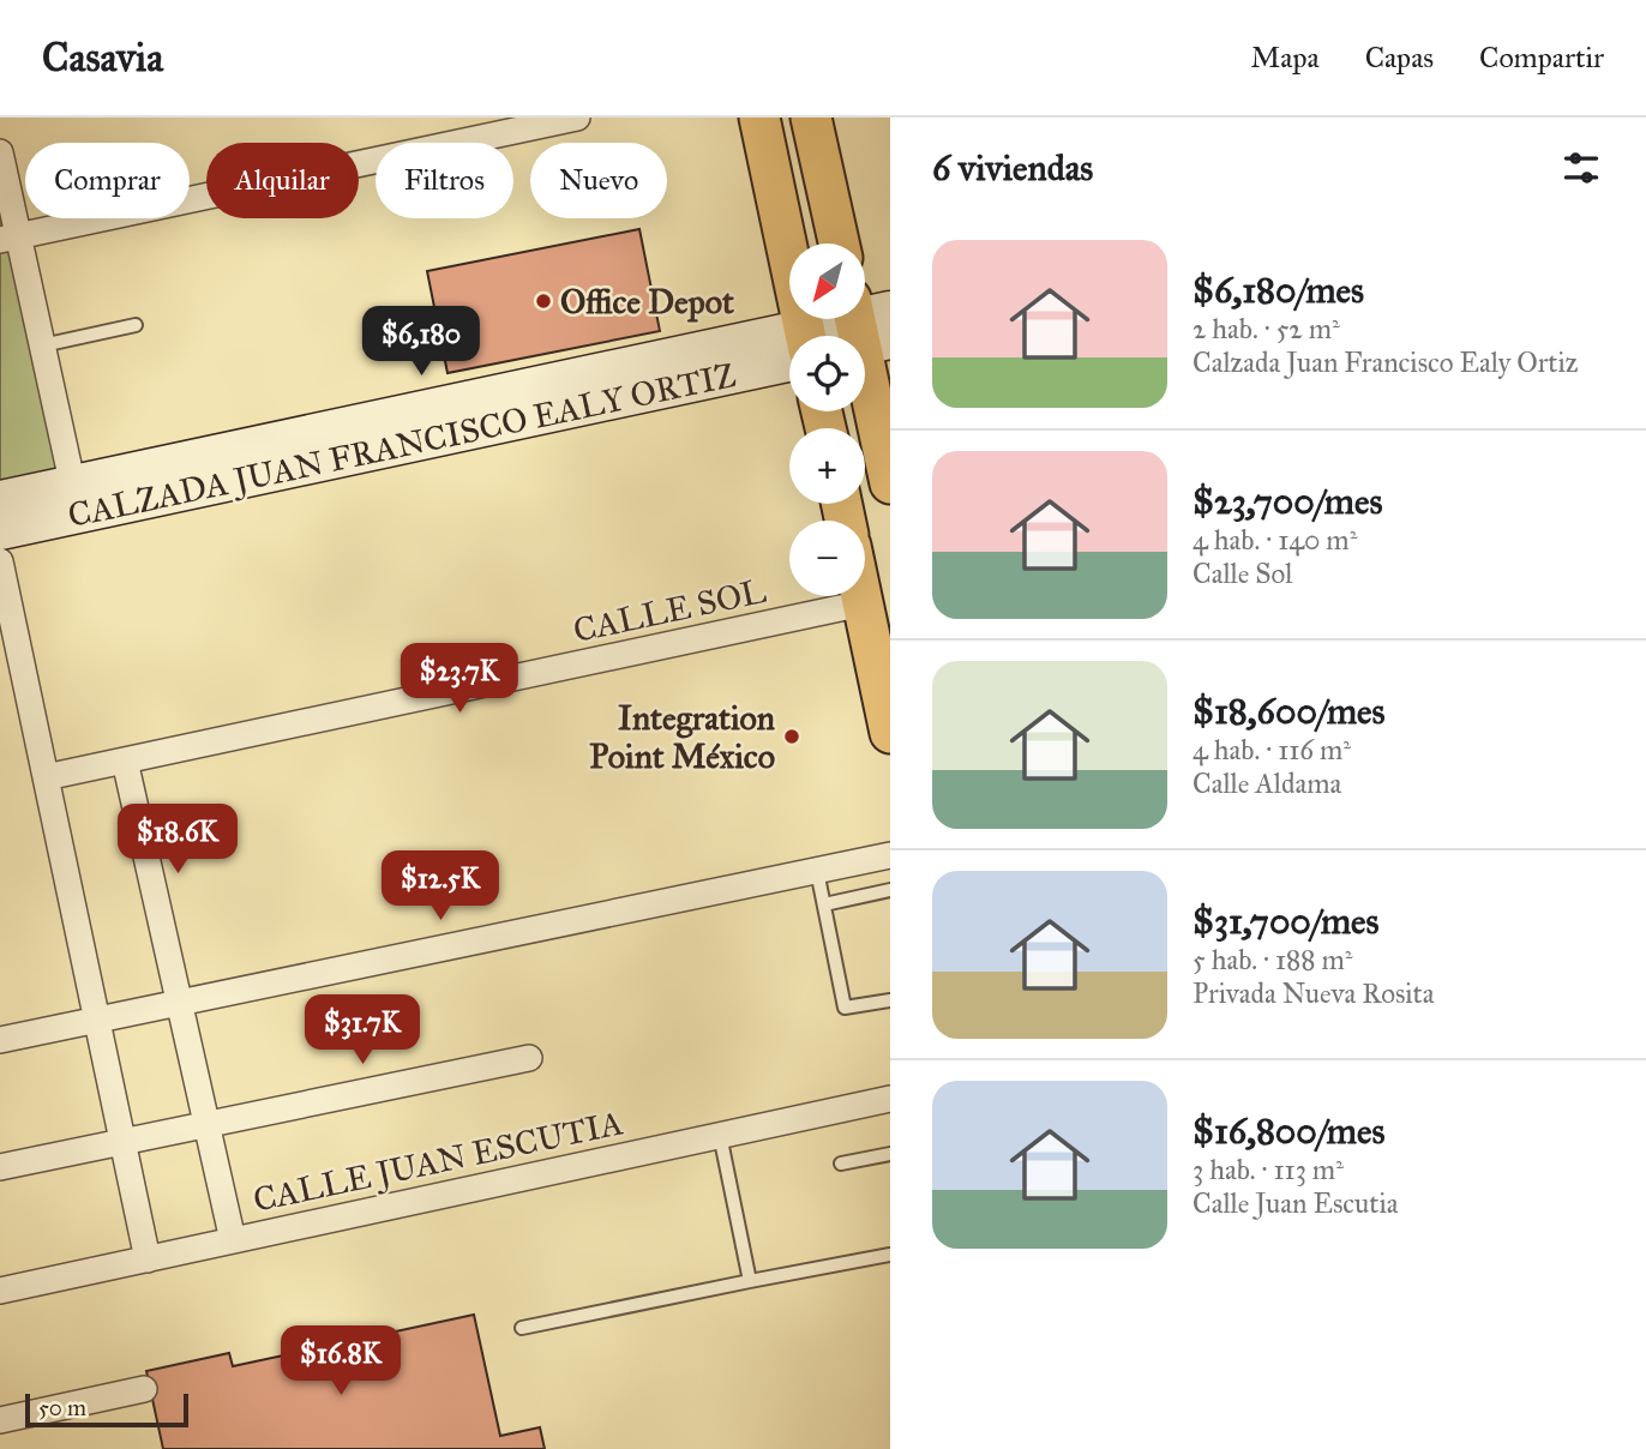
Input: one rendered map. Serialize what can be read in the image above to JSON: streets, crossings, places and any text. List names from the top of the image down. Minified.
{"streets":{"street":["CALZADA JUAN FRANCISCO EALY ORTIZ","CALLE SOL","CALLE JUAN ESCUTIA"]},"places":["Office Depot","Integration Point México"],"scale_bar":"50 m","north":"bottom left","page":{"header":"Casavia","nav":["Mapa","Capas","Compartir"],"heading":"6 viviendas","chip":["Comprar","Alquilar","Filtros","Nuevo"],"list":[{"name":"$6,180/mes","note":"2 hab. · 52 m² · Calzada Juan Francisco Ealy Ortiz"},{"name":"$23,700/mes","note":"4 hab. · 140 m² · Calle Sol"},{"name":"$18,600/mes","note":"4 hab. · 116 m² · Calle Aldama"},{"name":"$31,700/mes","note":"5 hab. · 188 m² · Privada Nueva Rosita"},{"name":"$16,800/mes","note":"3 hab. · 113 m² · Calle Juan Escutia"}],"map_buttons":["+","−"],"price":["$6,180","$23.7K","$18.6K","$12.5K","$31.7K","$16.8K"],"scale":"50 m"}}
